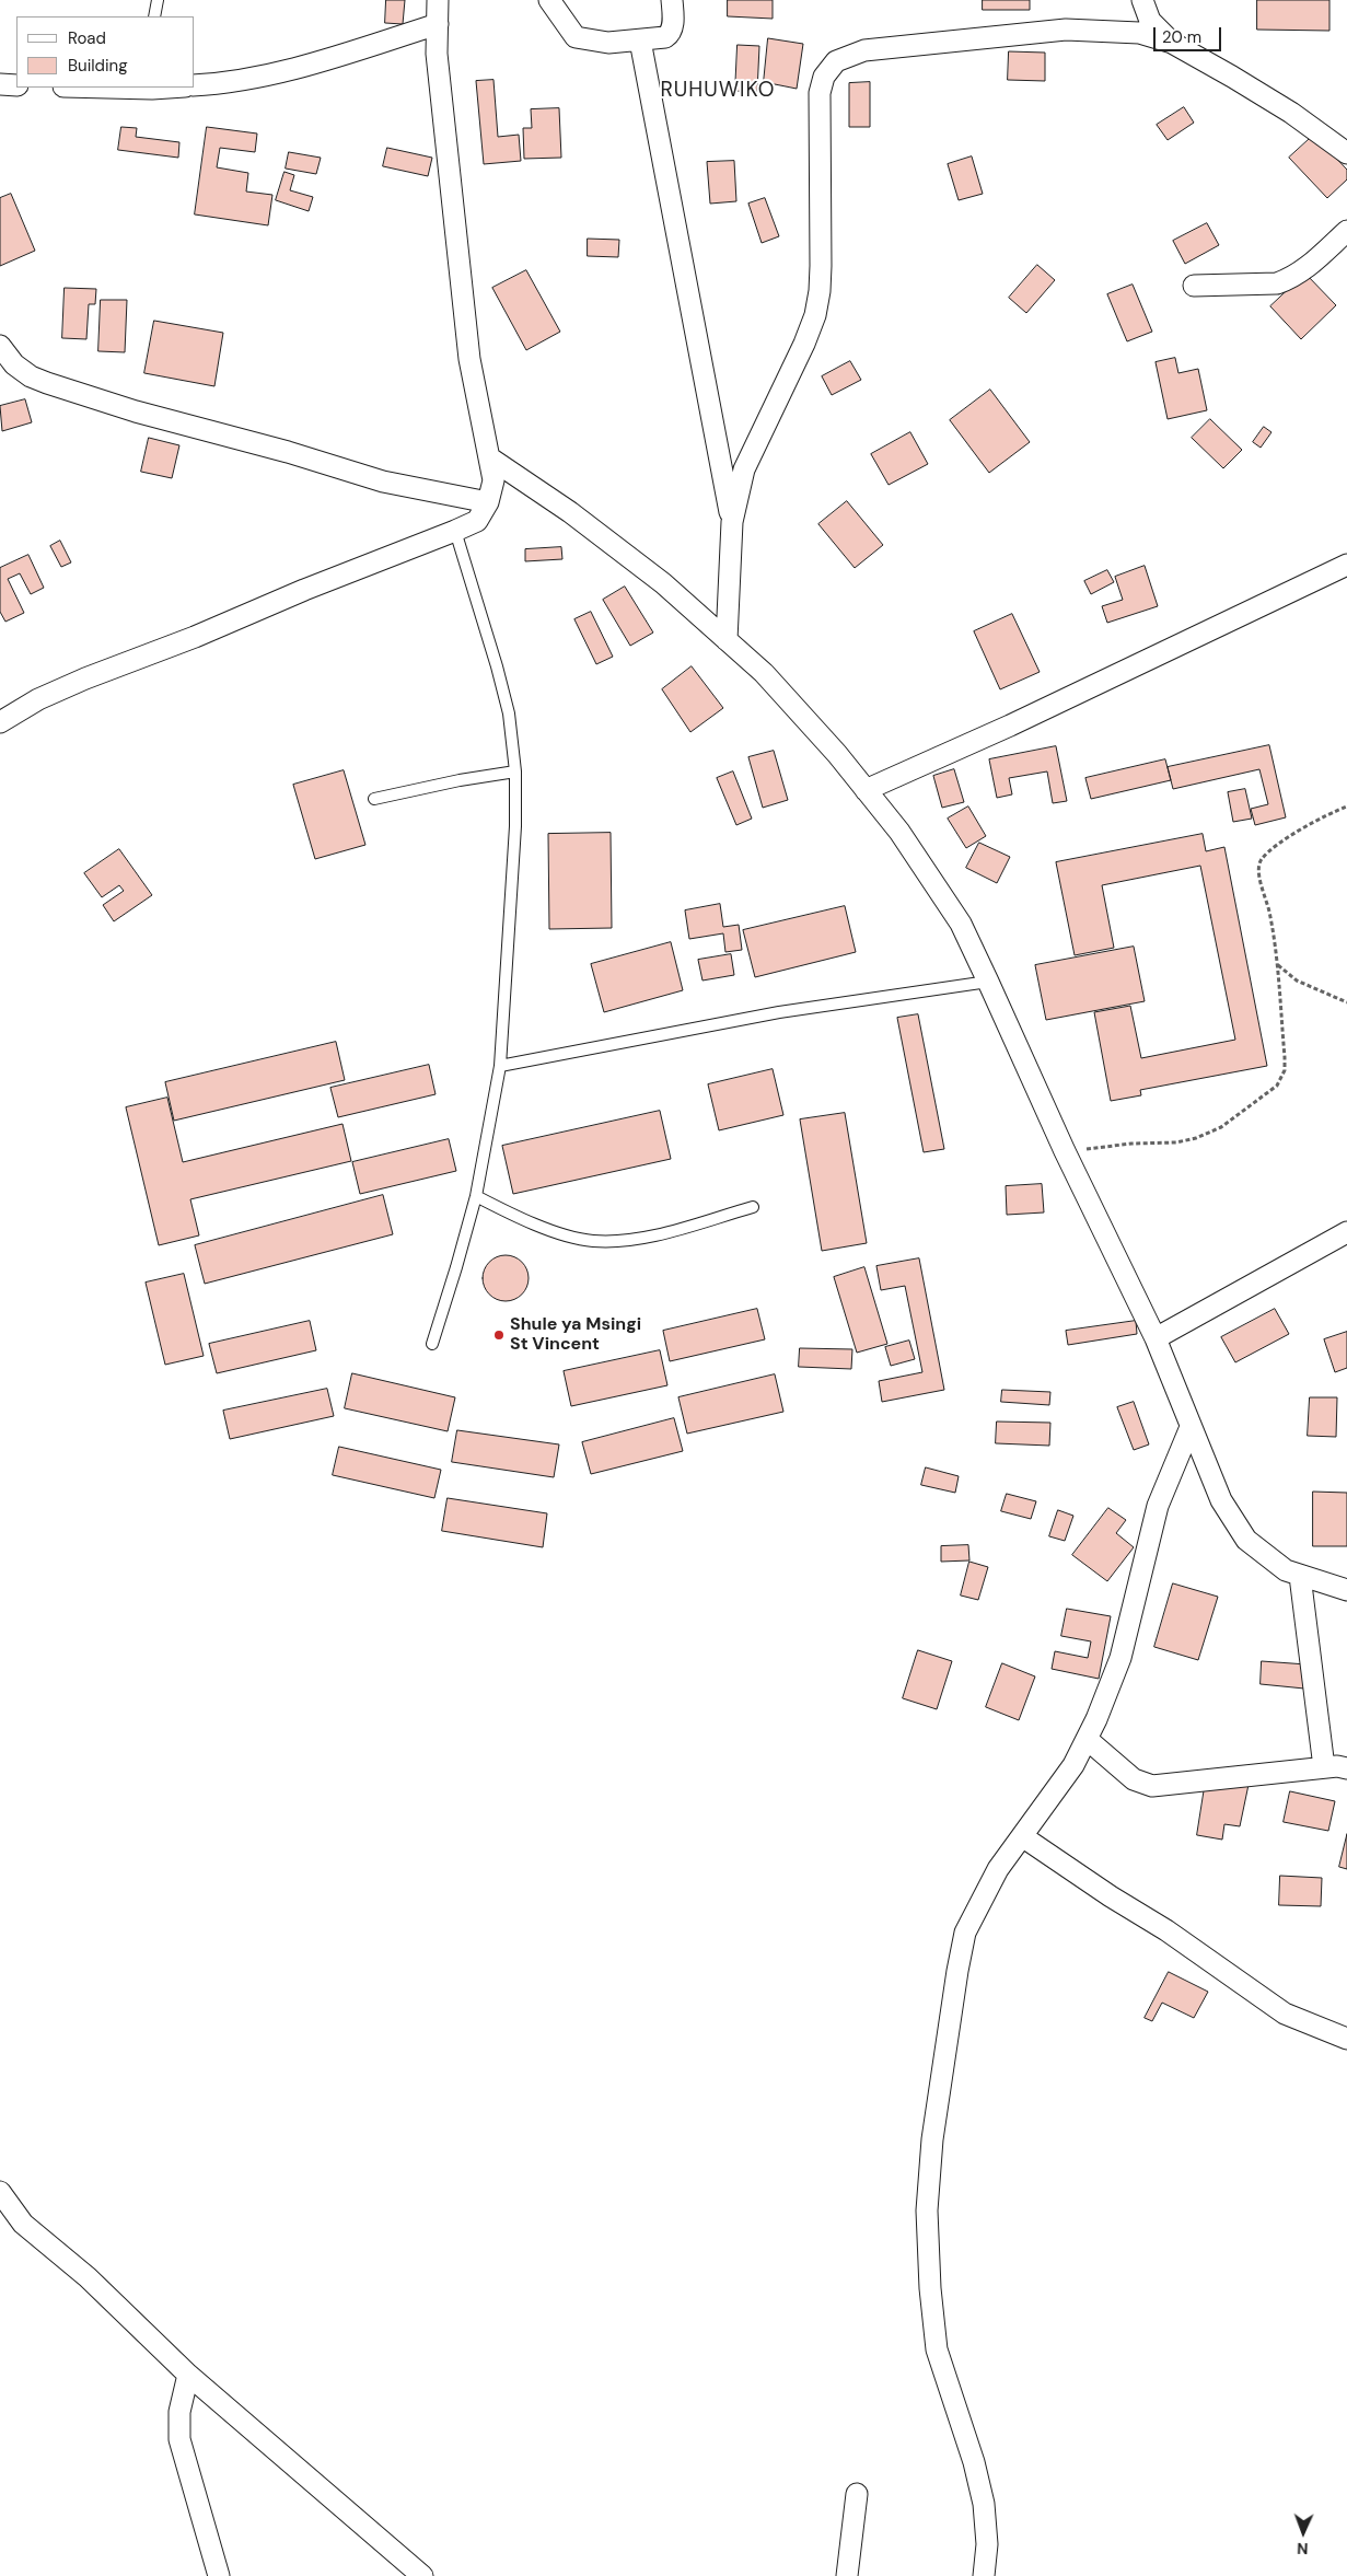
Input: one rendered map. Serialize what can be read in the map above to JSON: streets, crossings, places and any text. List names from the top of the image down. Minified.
{"districts":["RUHUWIKO"],"places":["Shule ya Msingi St Vincent"],"legend":["Road","Building"],"scale_bar":"20 m","north":"bottom"}
